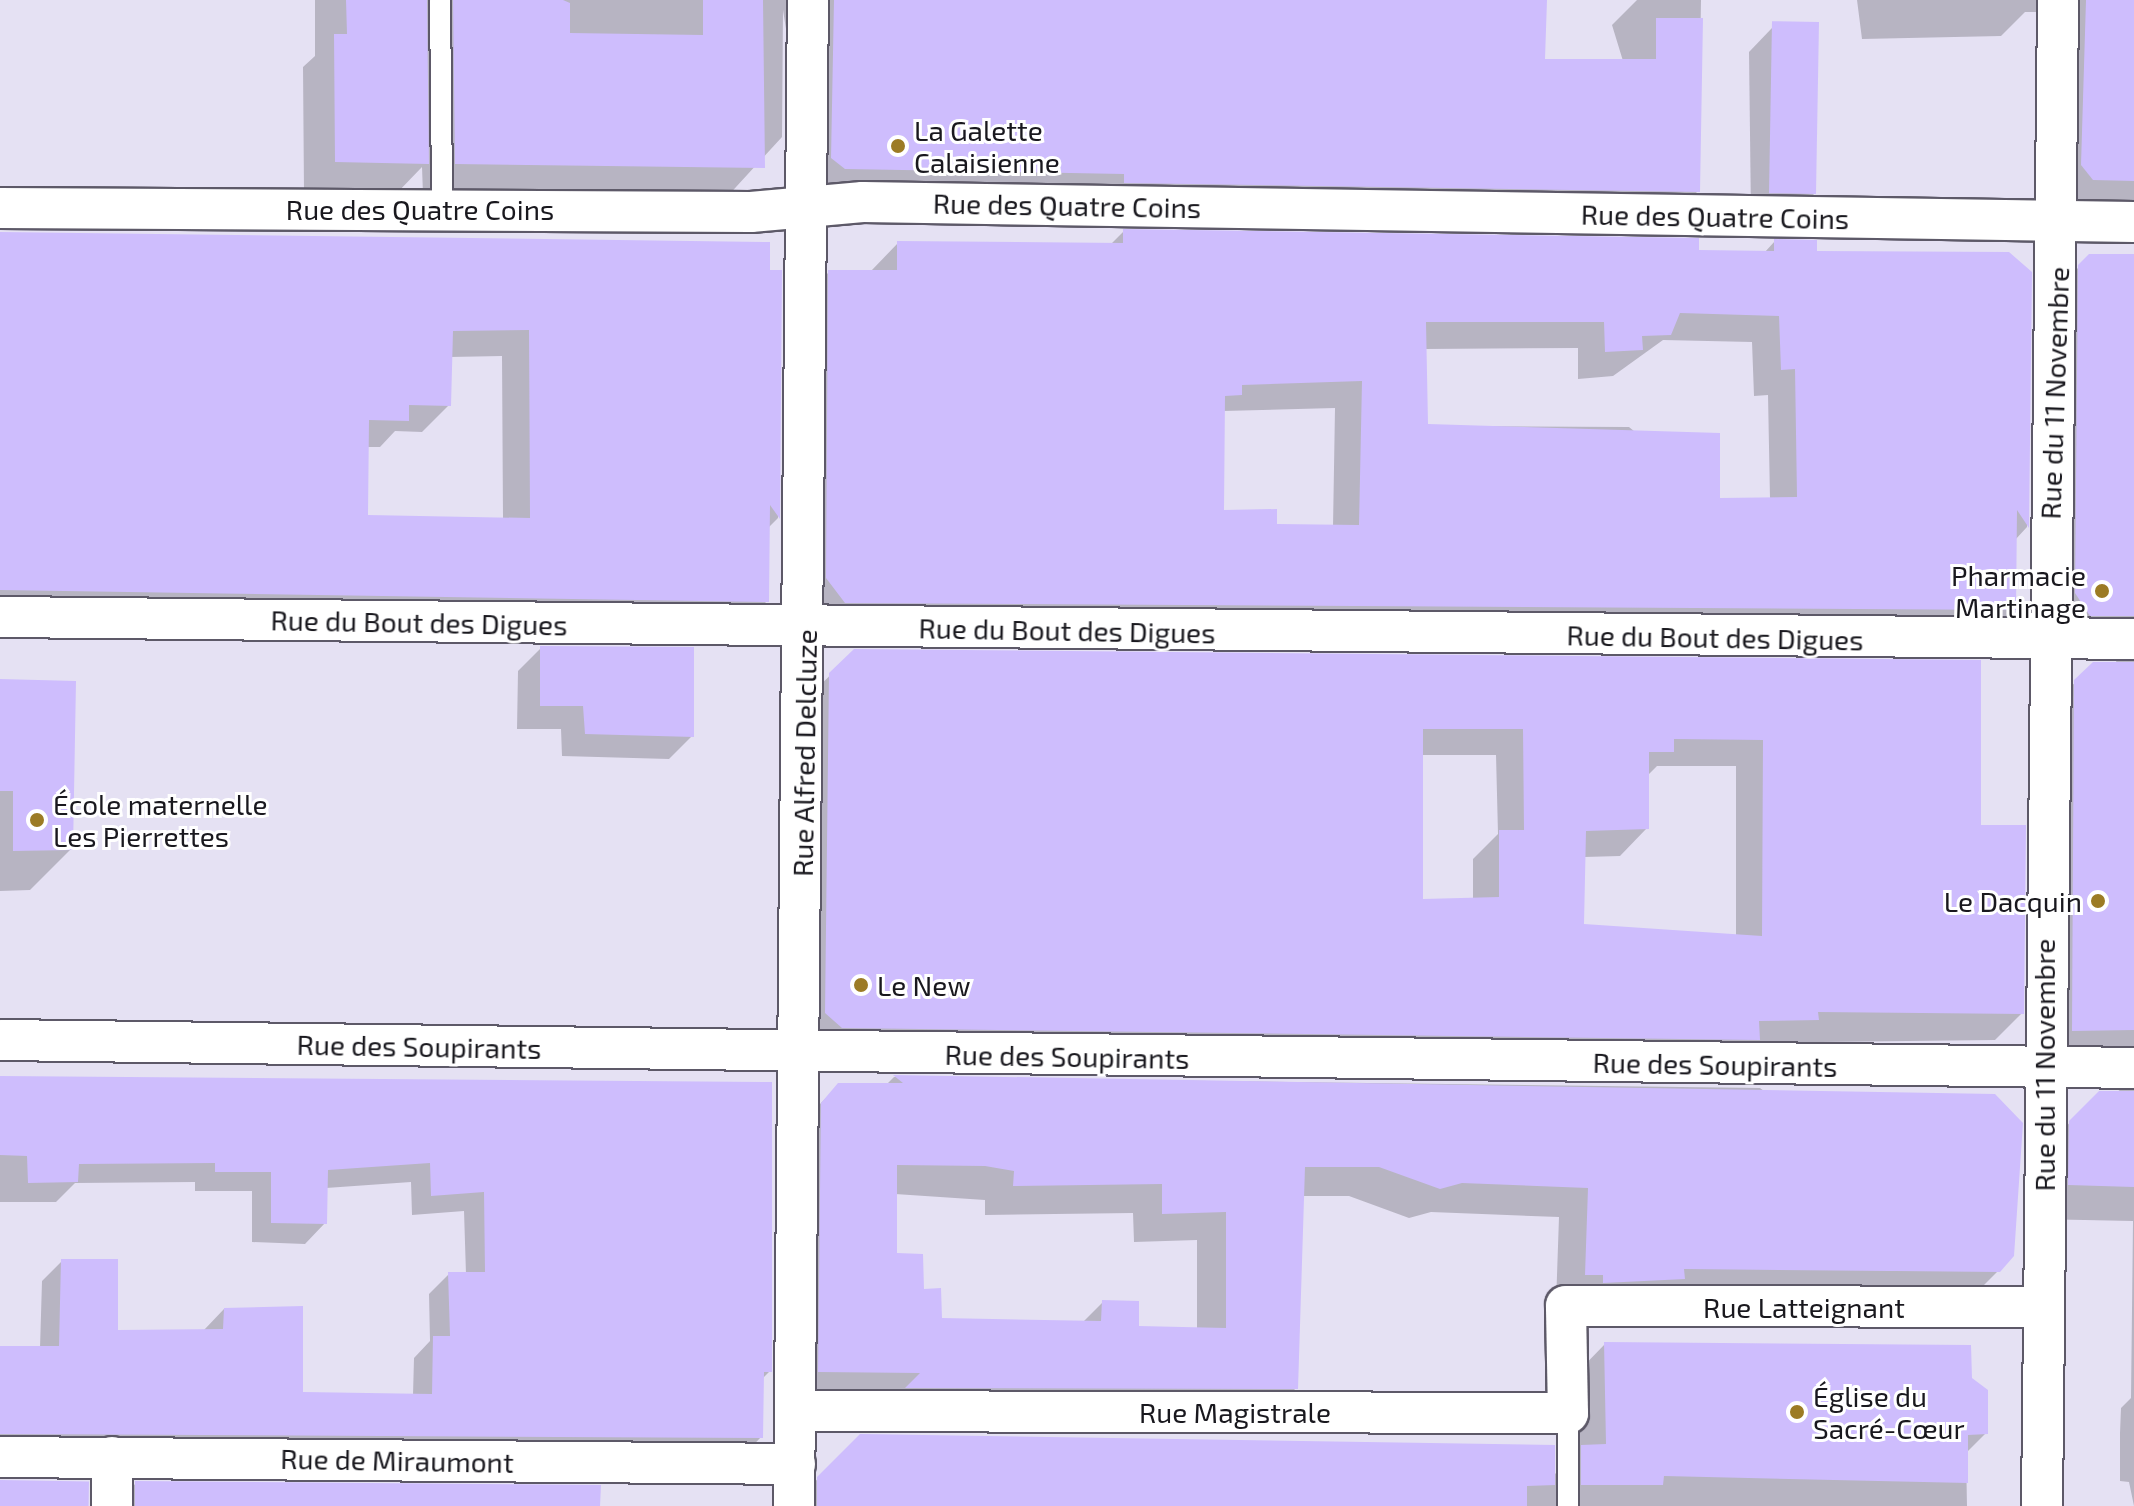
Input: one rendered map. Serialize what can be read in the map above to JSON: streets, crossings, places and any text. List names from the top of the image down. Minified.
{"streets":{"street":["Rue des Quatre Coins","Rue du 11 Novembre","Rue du Bout des Digues","Rue Alfred Delcluze","Rue des Soupirants","Rue Latteignant","Rue Magistrale","Rue de Miraumont"]},"crossings":[["Rue des Quatre Coins","Rue du 11 Novembre"],["Rue des Quatre Coins","Rue Alfred Delcluze"],["Rue du 11 Novembre","Rue du Bout des Digues"],["Rue du 11 Novembre","Rue des Soupirants"],["Rue du 11 Novembre","Rue Latteignant"],["Rue du Bout des Digues","Rue Alfred Delcluze"],["Rue Alfred Delcluze","Rue des Soupirants"],["Rue Alfred Delcluze","Rue Magistrale"],["Rue Alfred Delcluze","Rue de Miraumont"],["Rue Latteignant","Rue Magistrale"]],"places":["La Galette Calaisienne","Pharmacie Martinage","École maternelle Les Pierrettes","Le Dacquin","Le New","Église du Sacré-Cœur"]}
